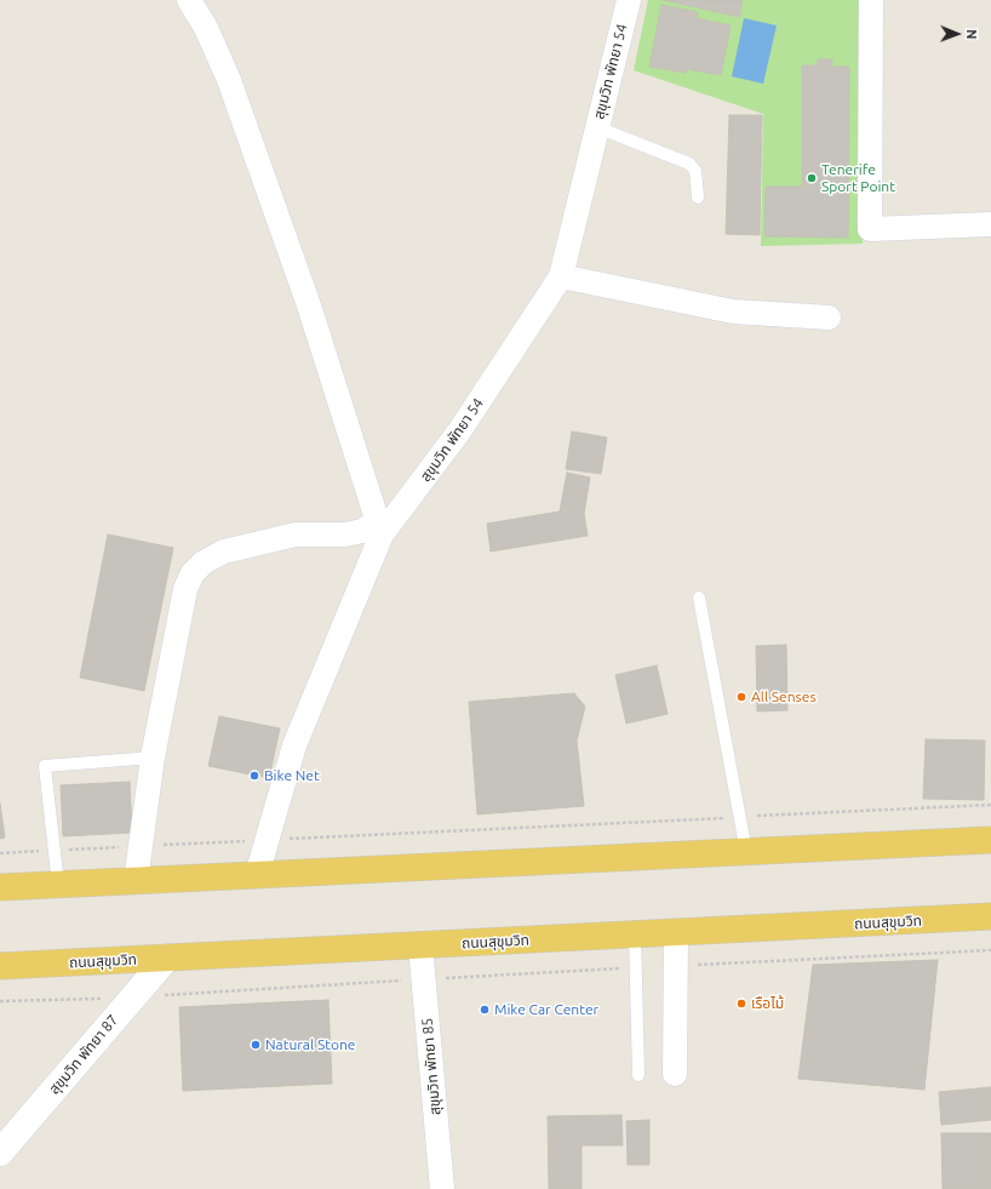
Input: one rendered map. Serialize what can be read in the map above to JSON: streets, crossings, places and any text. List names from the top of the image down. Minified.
{"streets":{"highway":["ถนนสุขุมวิท"],"street":["สุขุมวิท พัทยา 54","สุขุมวิท พัทยา 87","สุขุมวิท พัทยา 85"]},"crossings":[["ถนนสุขุมวิท","สุขุมวิท พัทยา 87"],["ถนนสุขุมวิท","สุขุมวิท พัทยา 85"]],"places":["Tenerife Sport Point","All Senses","Bike Net","เรือไม้","Mike Car Center","Natural Stone"],"north":"right"}
